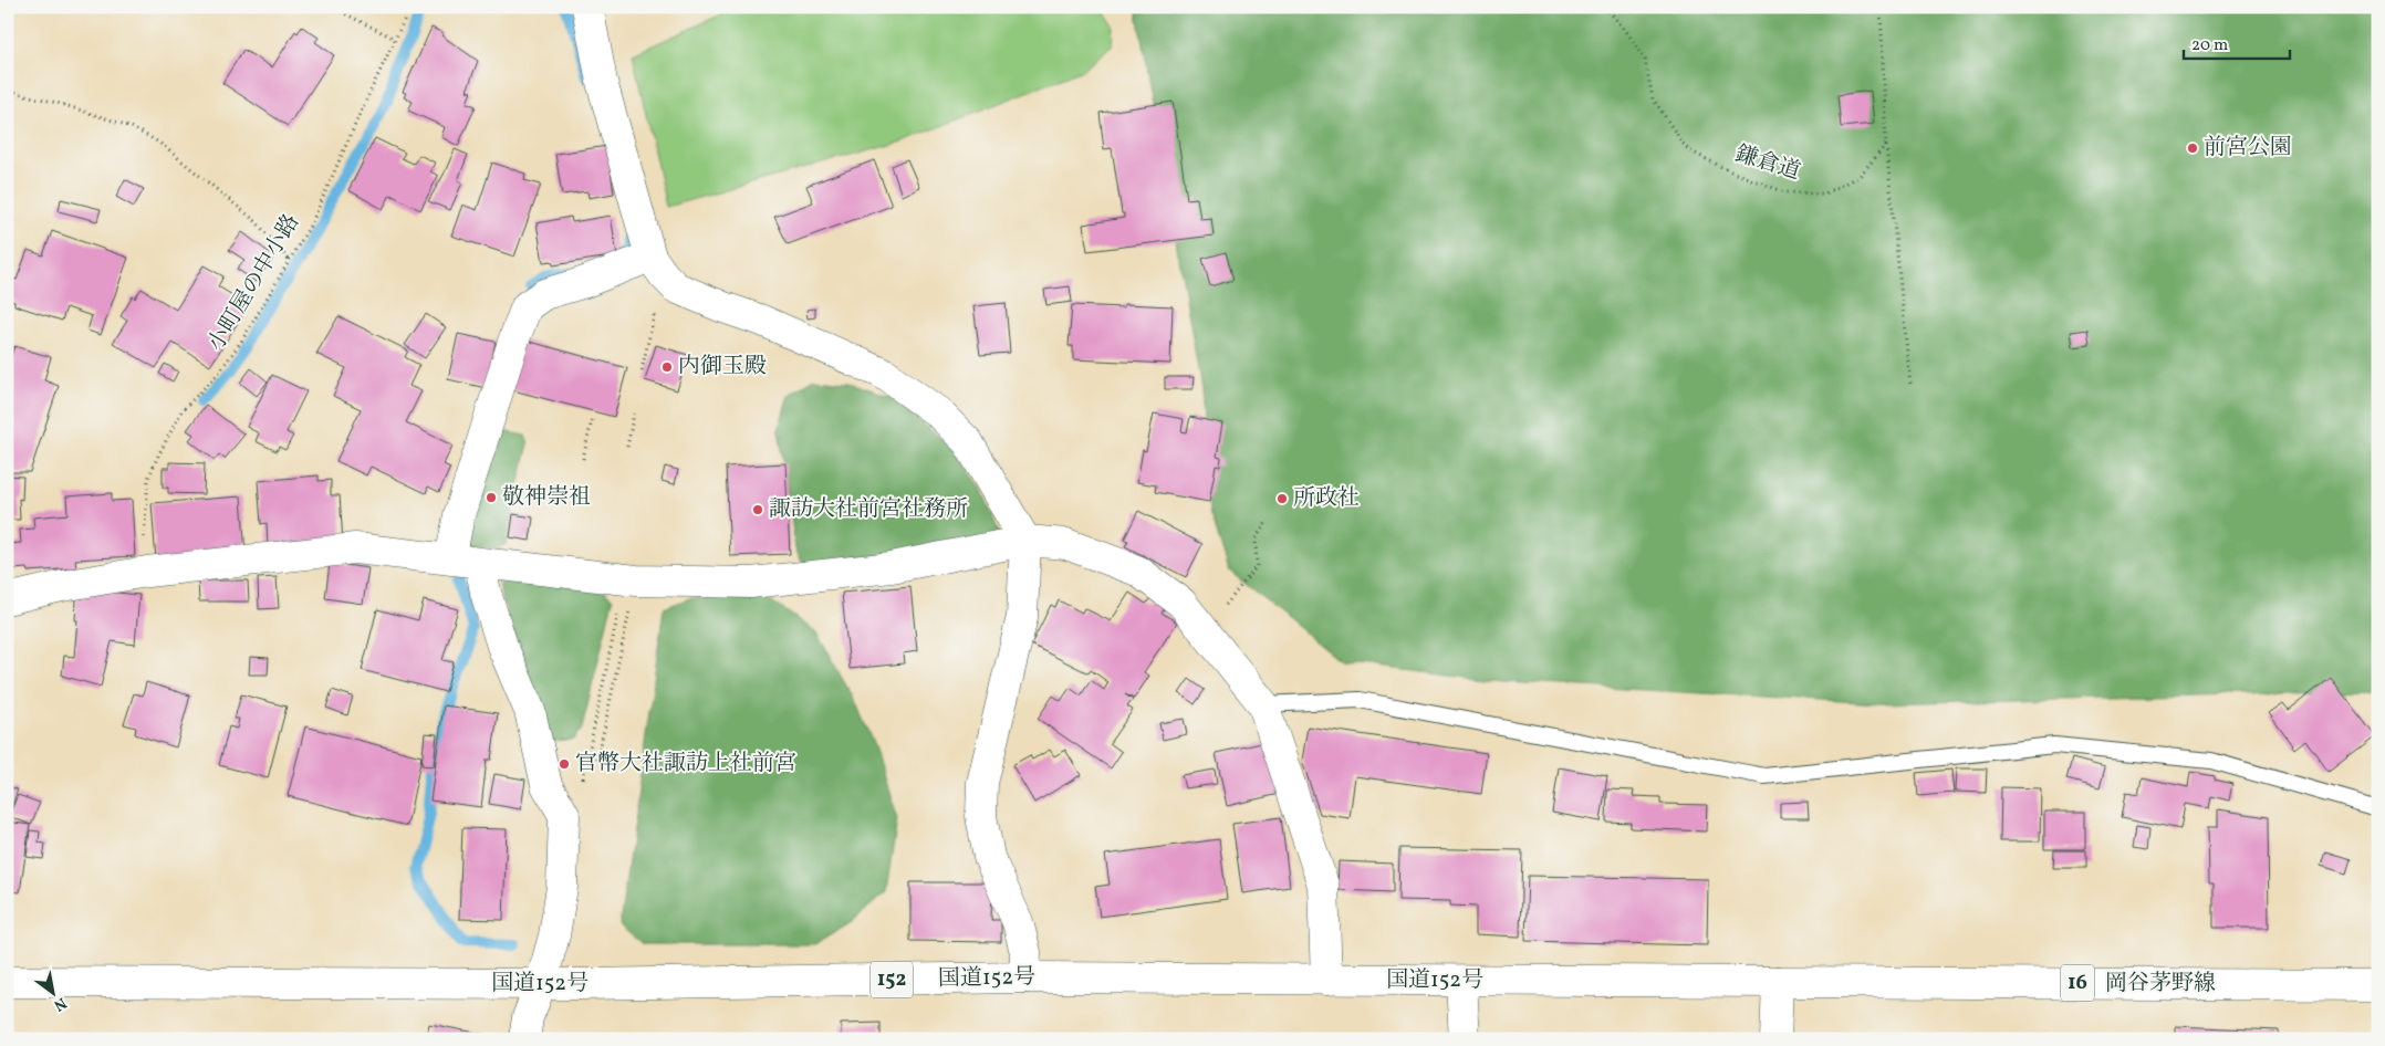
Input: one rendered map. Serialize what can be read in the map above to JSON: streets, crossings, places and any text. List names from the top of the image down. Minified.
{"streets":{"main road":["国道152号","152","16","岡谷茅野線"],"path":["鎌倉道","小町屋の中小路"]},"crossings":[["国道152号","岡谷茅野線"]],"places":["前宮公園","内御玉殿","敬神崇祖","所政社","諏訪大社前宮社務所","官幣大社諏訪上社前宮"],"scale_bar":"20 m","north":"bottom right"}
